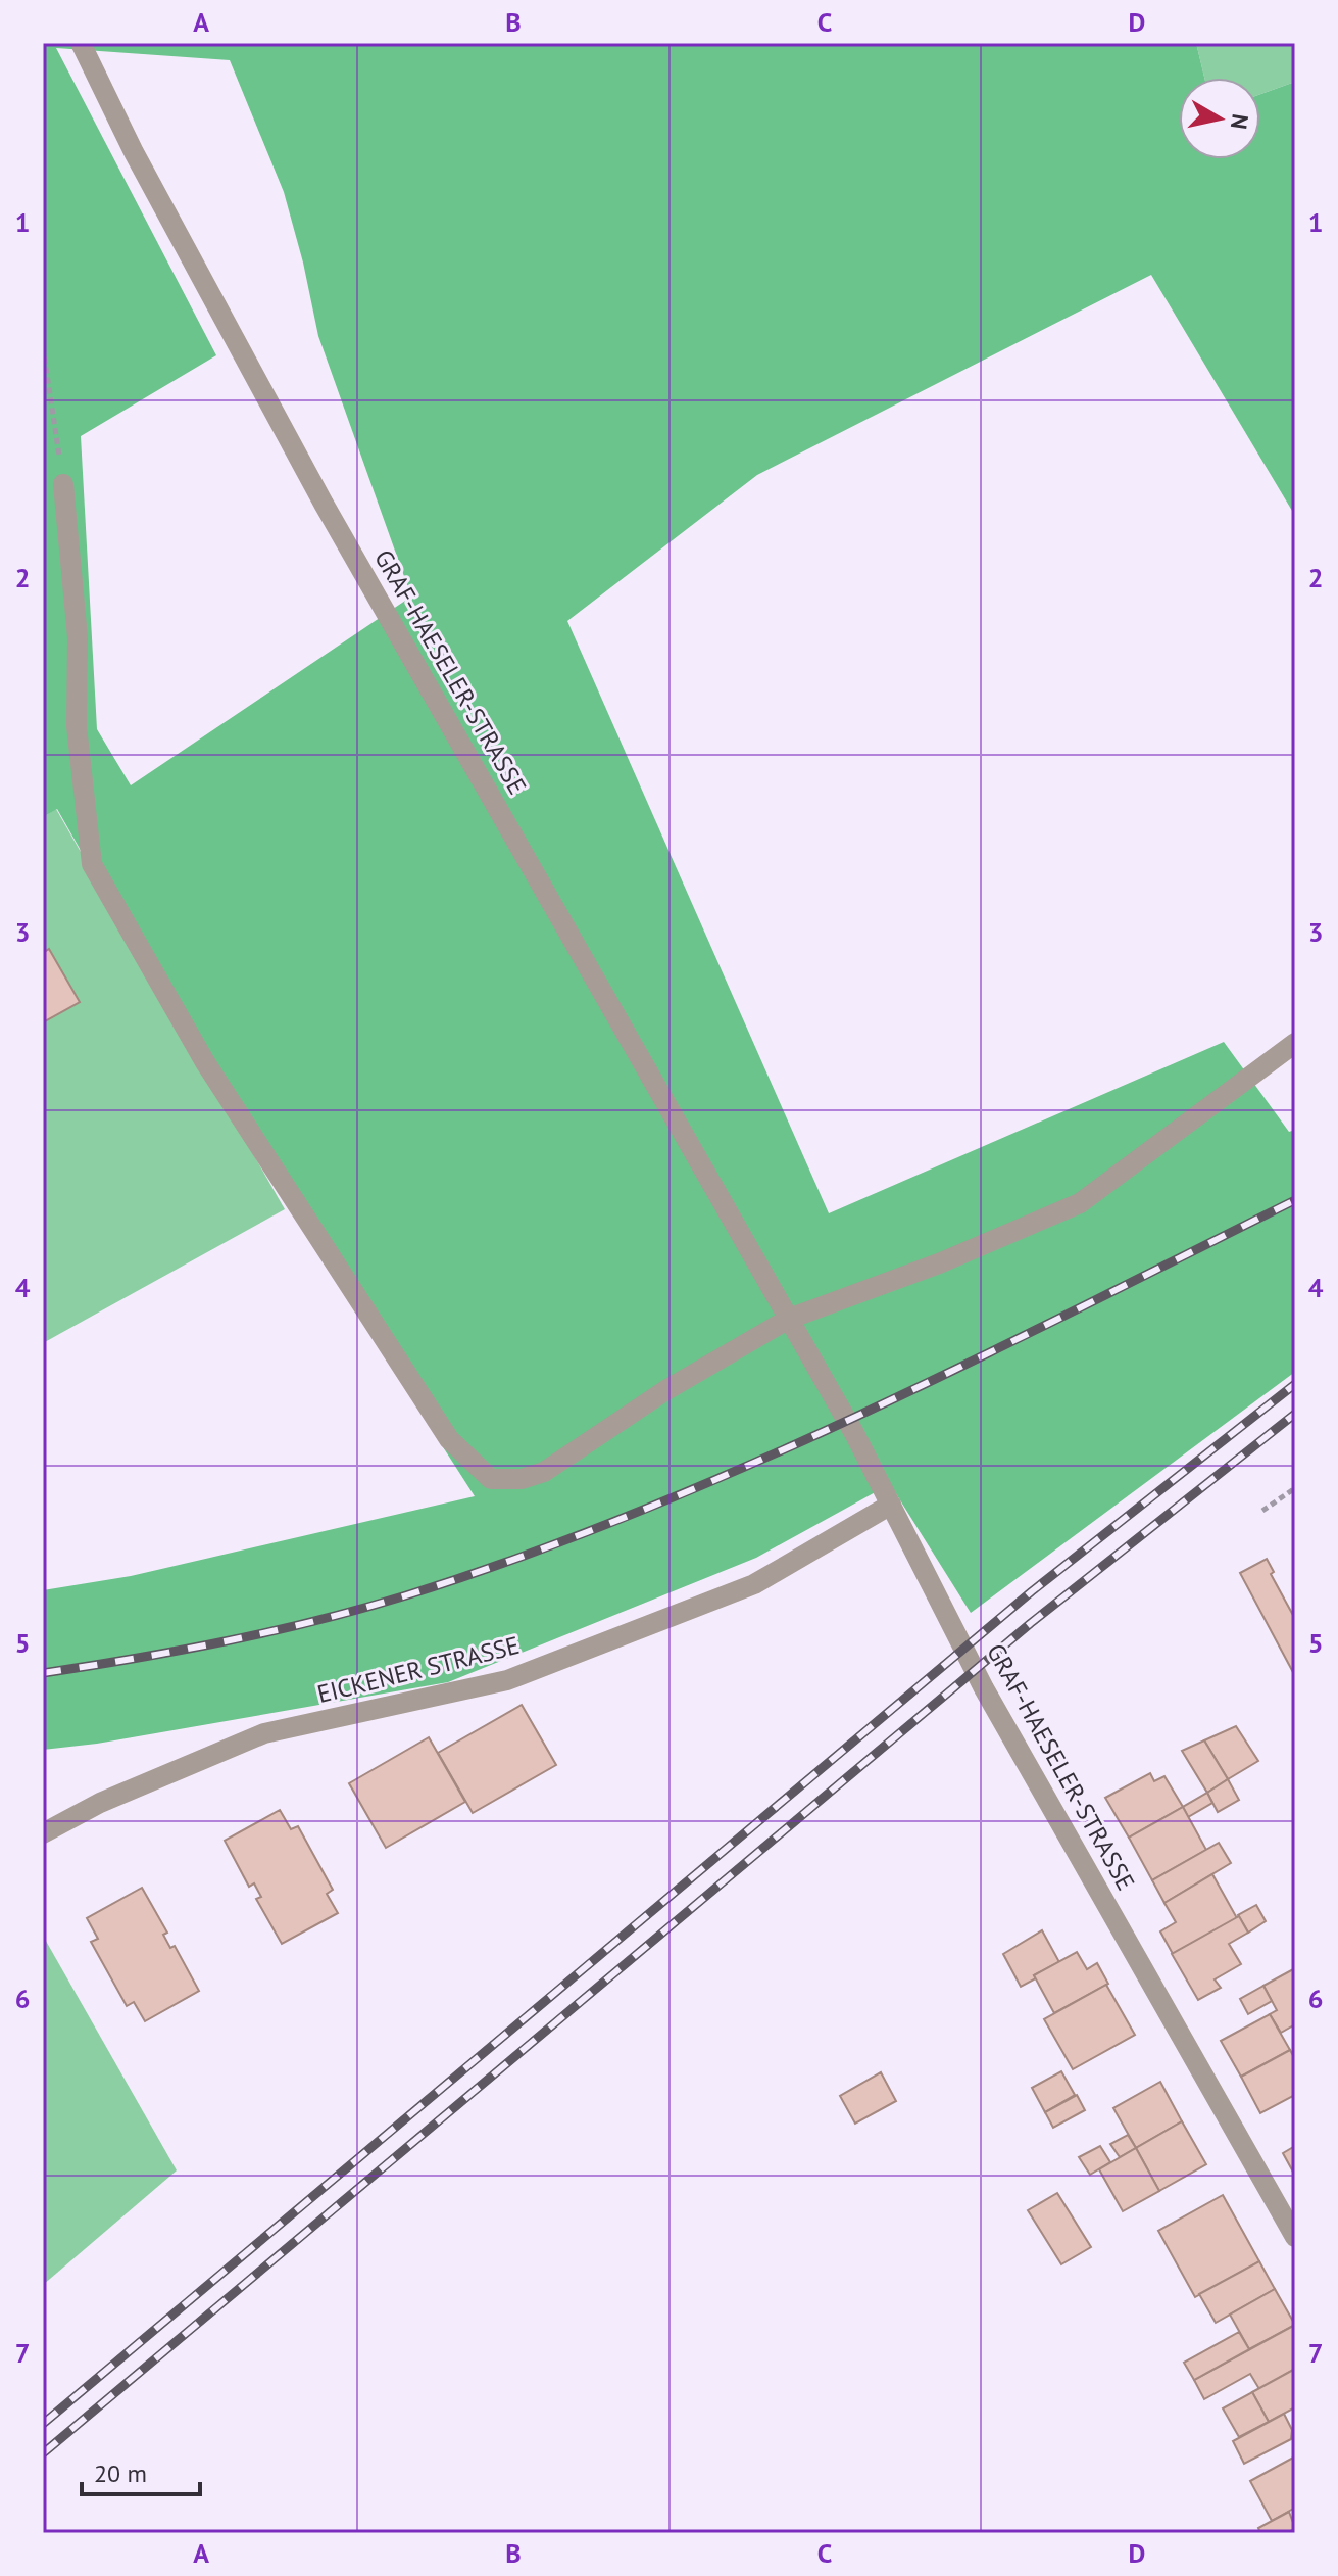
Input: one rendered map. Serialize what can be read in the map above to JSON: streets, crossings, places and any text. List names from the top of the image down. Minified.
{"streets":{"street":["GRAF-HAESELER-STRASSE","EICKENER STRASSE"]},"crossings":[["GRAF-HAESELER-STRASSE","EICKENER STRASSE"]],"scale_bar":"20 m","north":"right","grid":{"columns":["A","B","C","D"],"rows":["1","2","3","4","5","6","7"]}}
